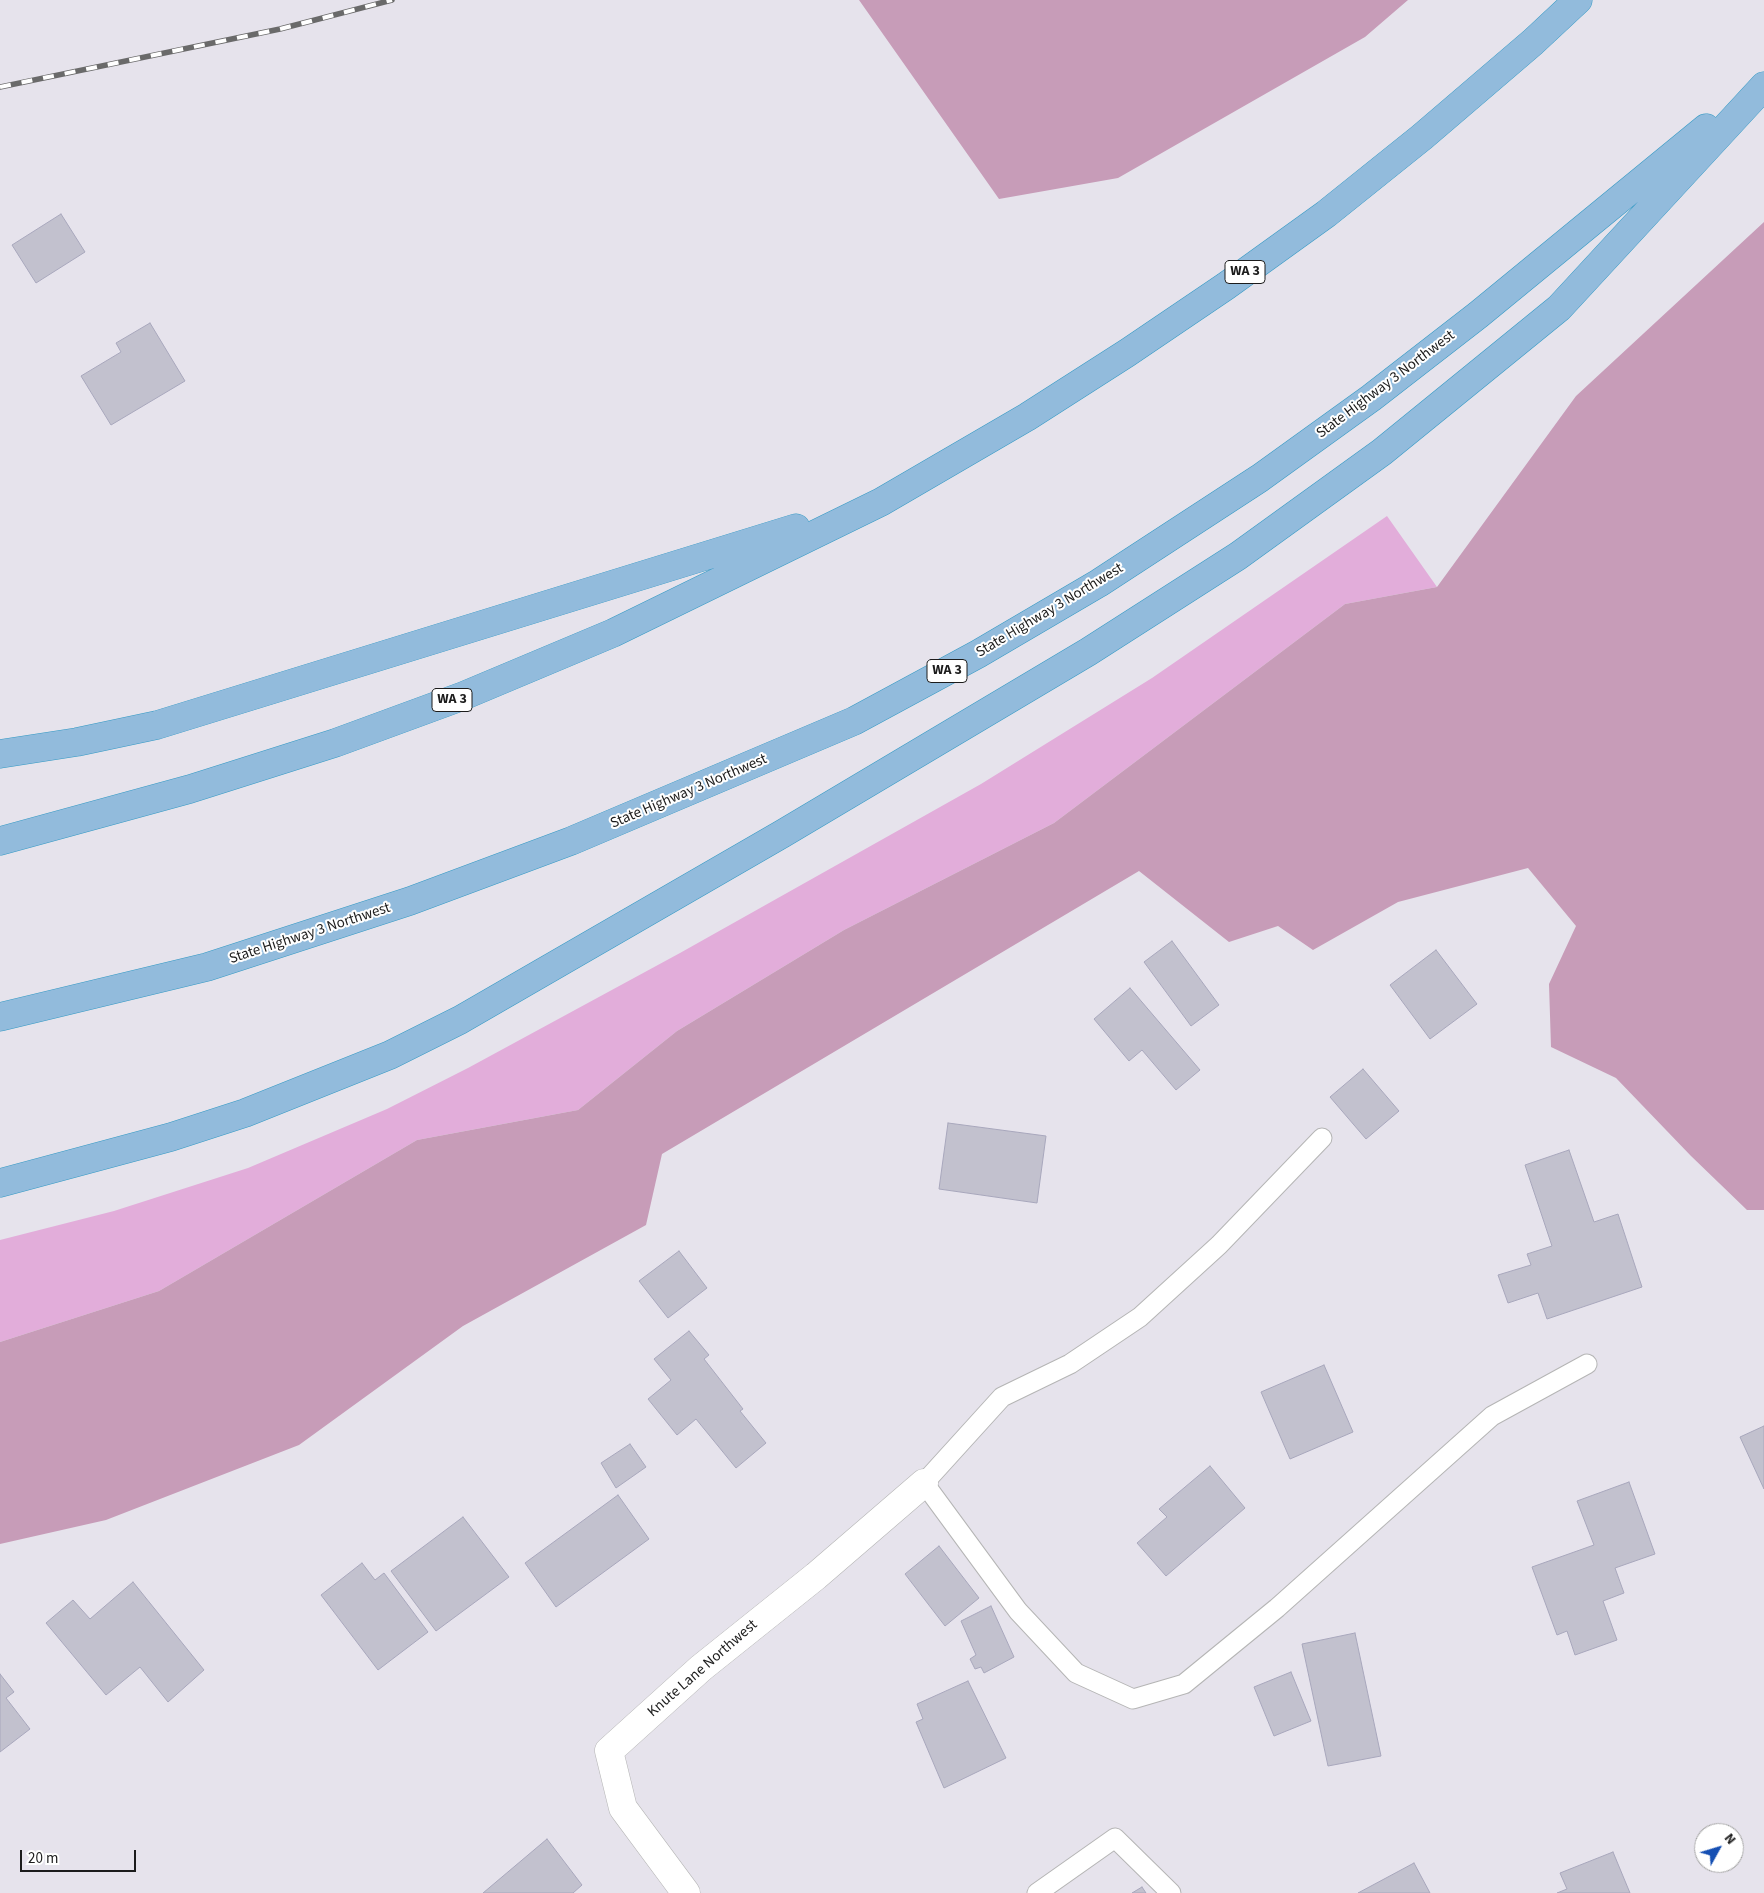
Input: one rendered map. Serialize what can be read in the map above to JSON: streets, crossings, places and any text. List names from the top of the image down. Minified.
{"streets":{"highway":["WA 3","State Highway 3 Northwest"],"street":["Knute Lane Northwest"]},"scale_bar":"20 m","north":"top right"}
